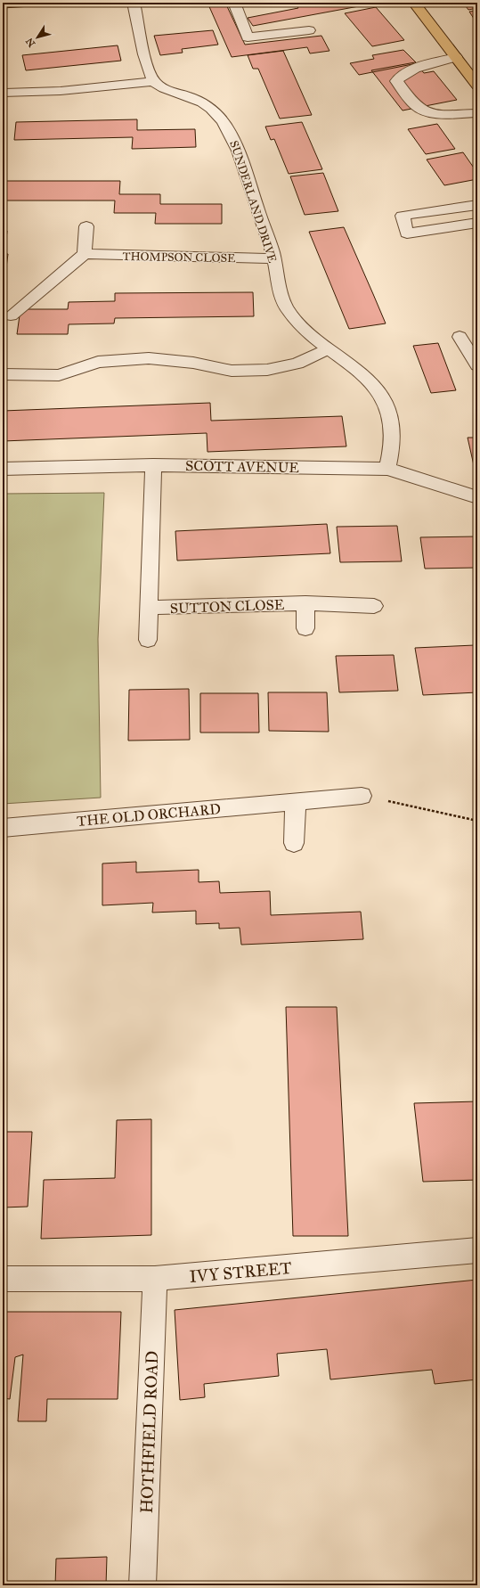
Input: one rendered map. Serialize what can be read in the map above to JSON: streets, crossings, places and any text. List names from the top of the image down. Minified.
{"streets":{"street":["SUNDERLAND DRIVE","THOMPSON CLOSE","SCOTT AVENUE","SUTTON CLOSE","THE OLD ORCHARD","IVY STREET","HOTHFIELD ROAD"]},"crossings":[["SUNDERLAND DRIVE","THOMPSON CLOSE"],["SUNDERLAND DRIVE","SCOTT AVENUE"],["SCOTT AVENUE","SUTTON CLOSE"],["IVY STREET","HOTHFIELD ROAD"]],"north":"bottom left"}
